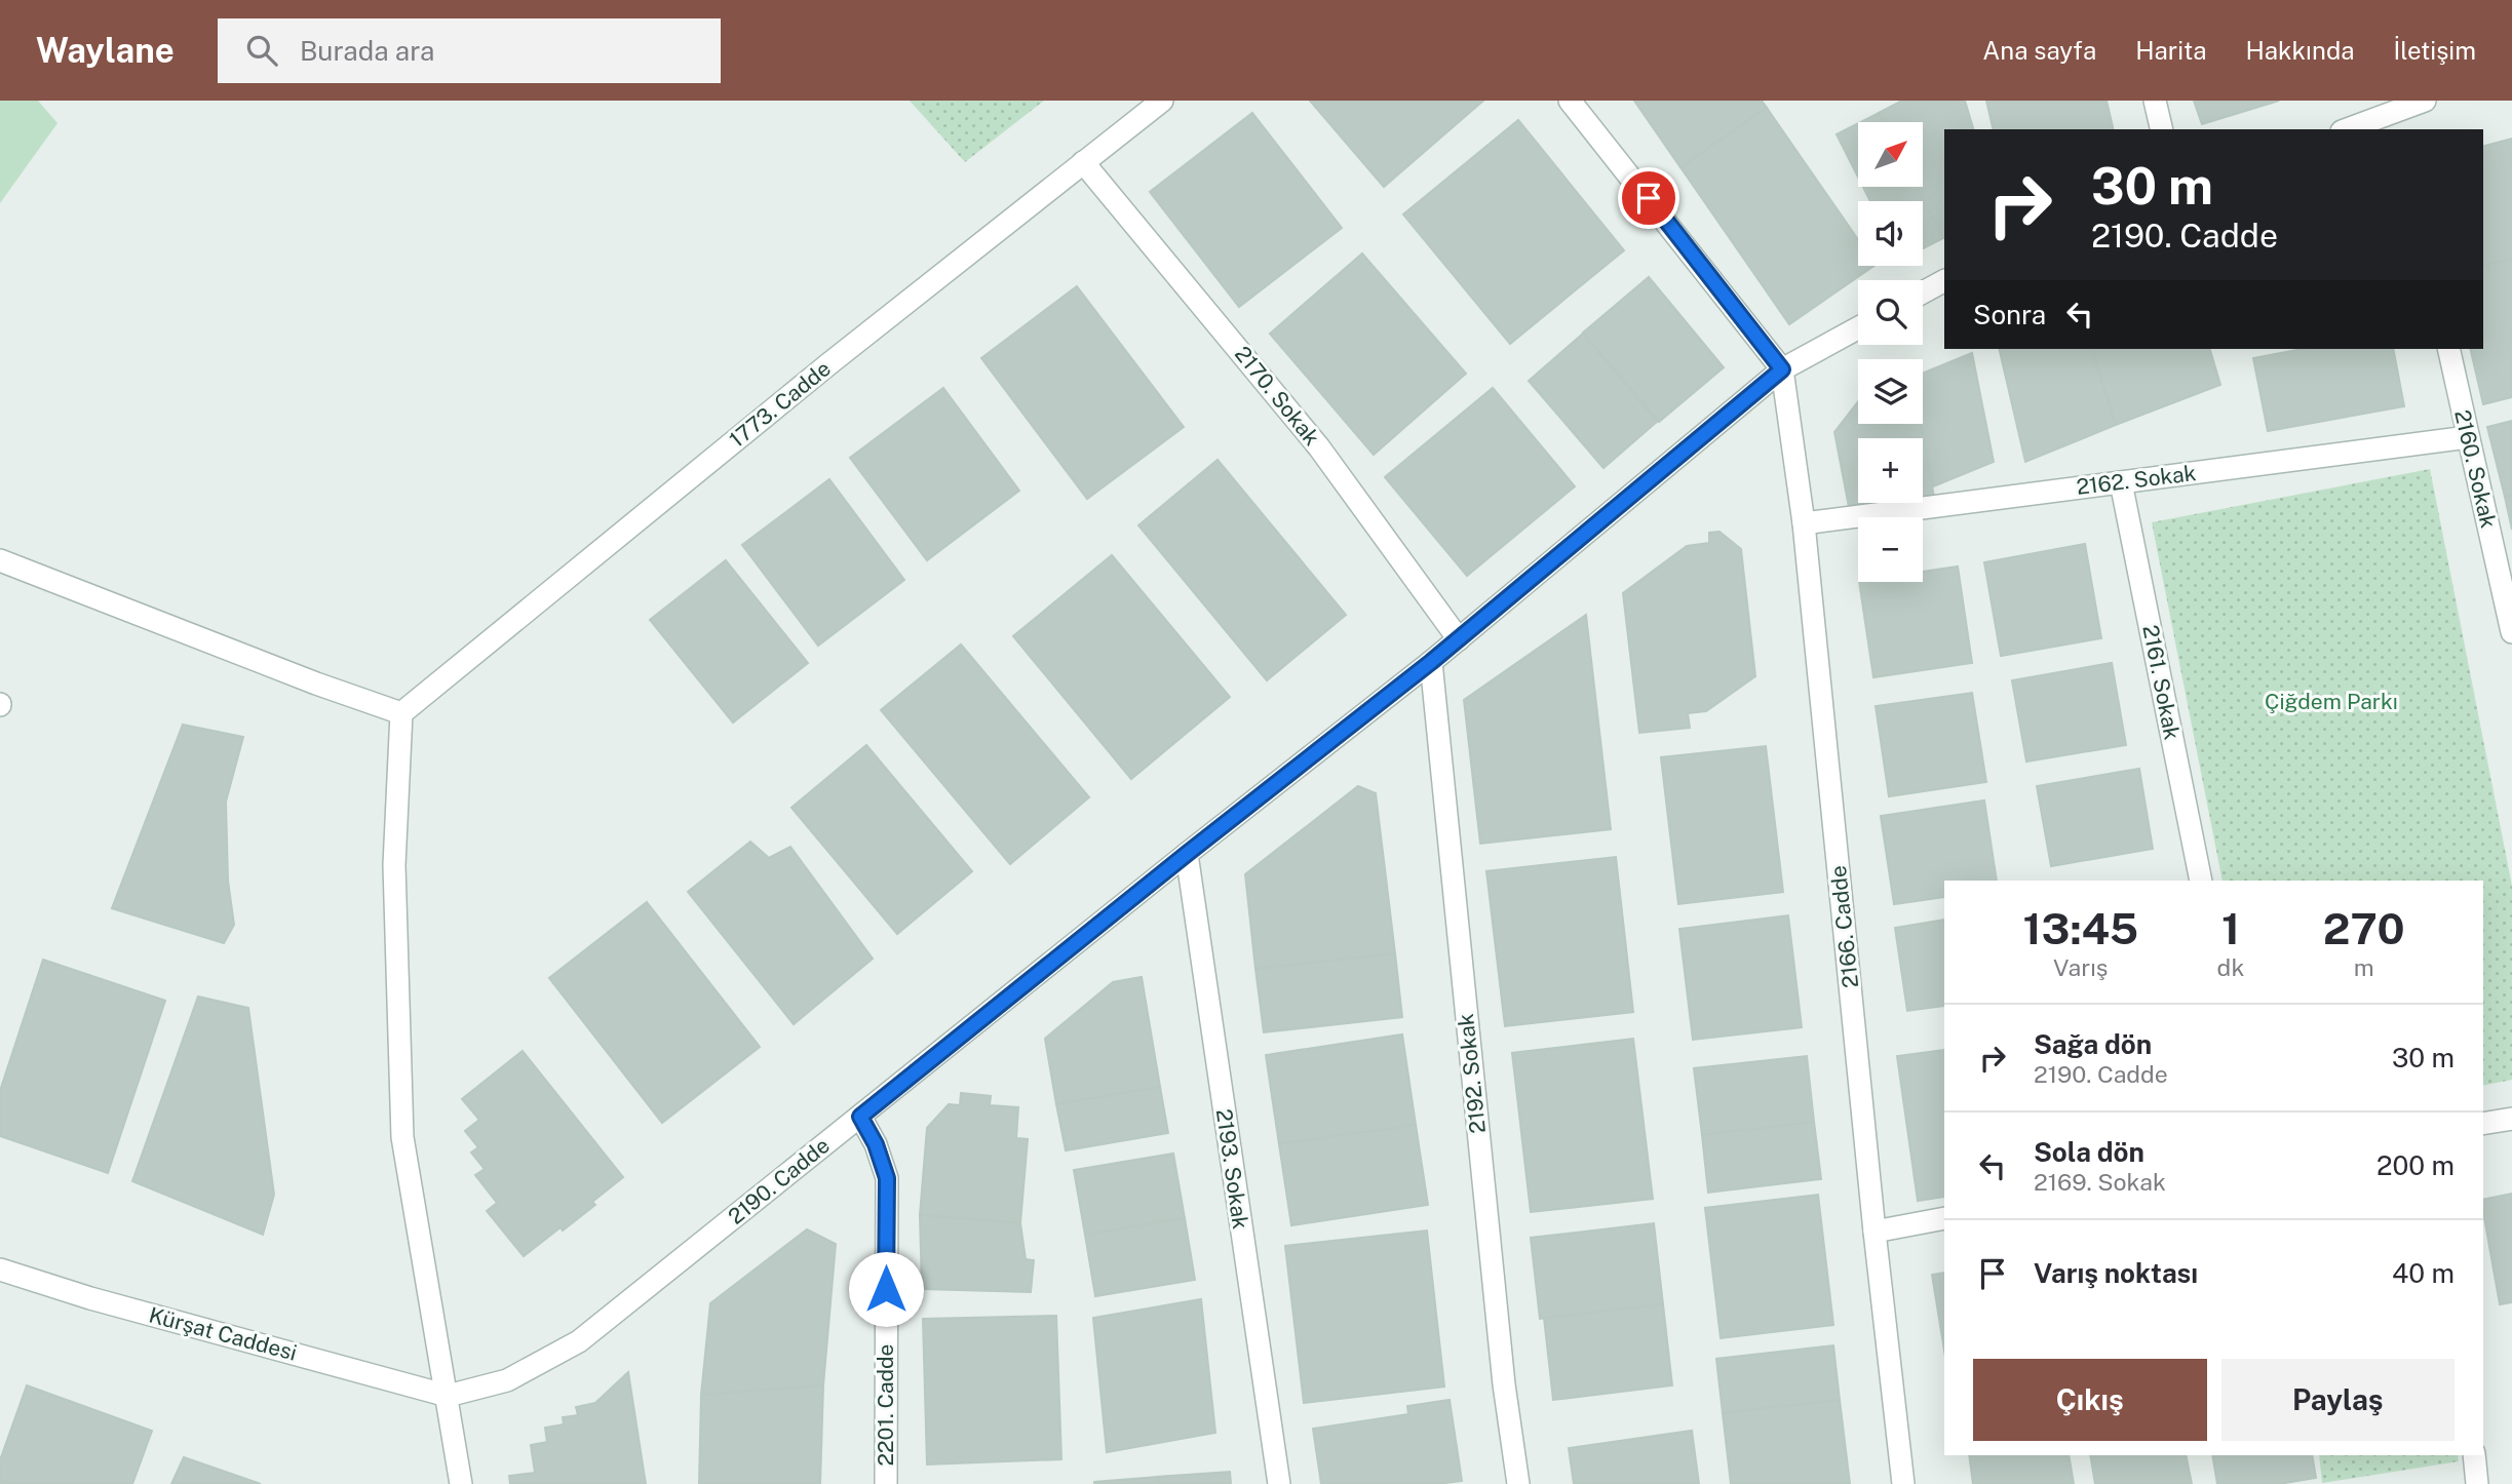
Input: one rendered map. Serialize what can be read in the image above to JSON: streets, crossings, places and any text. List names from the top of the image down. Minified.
{"streets":{"street":["2170. Sokak","1773. Cadde","2160. Sokak","2162. Sokak","2161. Sokak","2166. Cadde","2192. Sokak","2193. Sokak","2190. Cadde","Kürşat Caddesi","2201. Cadde"]},"crossings":[["2170. Sokak","1773. Cadde"],["2170. Sokak","2190. Cadde"],["2160. Sokak","2162. Sokak"],["2162. Sokak","2161. Sokak"],["2162. Sokak","2166. Cadde"],["2166. Cadde","2190. Cadde"],["2192. Sokak","2190. Cadde"],["2193. Sokak","2190. Cadde"],["2190. Cadde","Kürşat Caddesi"],["2190. Cadde","2201. Cadde"]],"parks":["Çiğdem Parkı"],"north":"top right","page":{"header":"Waylane","search":"Burada ara","nav":["Ana sayfa","Harita","Hakkında","İletişim"],"map_buttons":["+","−"],"turn":["30 m","2190. Cadde"],"then":"Sonra","eta":["13:45","Varış","1","dk","270","m"],"list":[{"name":"Sağa dön","note":"2190. Cadde","value":"30 m"},{"name":"Sola dön","note":"2169. Sokak","value":"200 m"},{"name":"Varış noktası","value":"40 m"}],"buttons":["Çıkış","Paylaş"]}}
